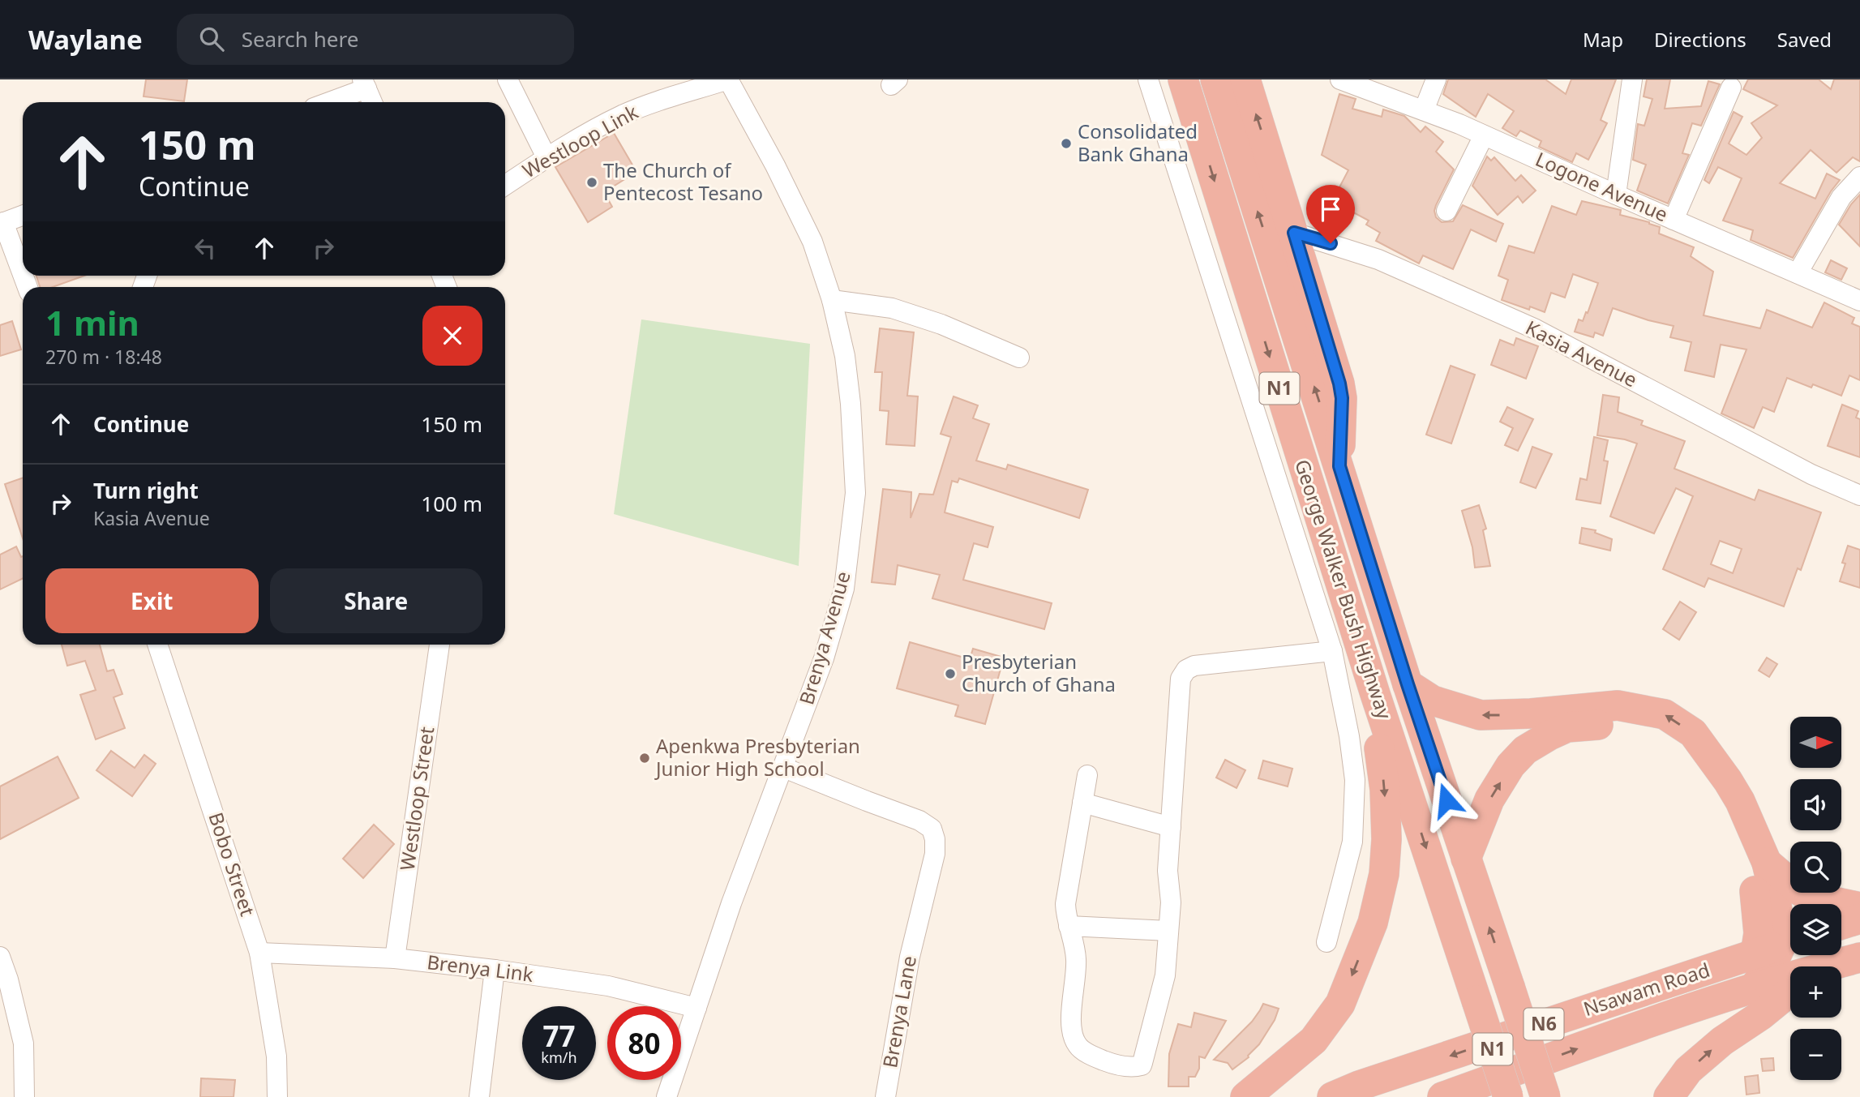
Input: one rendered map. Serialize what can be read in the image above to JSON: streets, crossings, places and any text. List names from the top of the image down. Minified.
{"streets":{"highway":["N1","George Walker Bush Highway","Nsawam Road","N6"],"street":["Westloop Link","Logone Avenue","Kasia Avenue","Brenya Avenue","Westloop Street","Bobo Street","Brenya Link","Brenya Lane"]},"crossings":[["Westloop Link","Brenya Avenue"],["Brenya Avenue","Brenya Link"],["Brenya Avenue","Brenya Lane"],["Westloop Street","Brenya Link"],["Bobo Street","Brenya Link"]],"places":["Consolidated Bank Ghana","The Church of Pentecost Tesano","Presbyterian Church of Ghana","Apenkwa Presbyterian Junior High School"],"north":"right","page":{"header":"Waylane","search":"Search here","nav":["Map","Directions","Saved"],"turn":["150 m","Continue"],"heading":["1 min","270 m · 18:48"],"list":[{"name":"Continue","value":"150 m"},{"name":"Turn right","note":"Kasia Avenue","value":"100 m"}],"buttons":["Exit","Share"],"map_buttons":["+","−"],"speed":"77 km/h","limit":"80"}}
